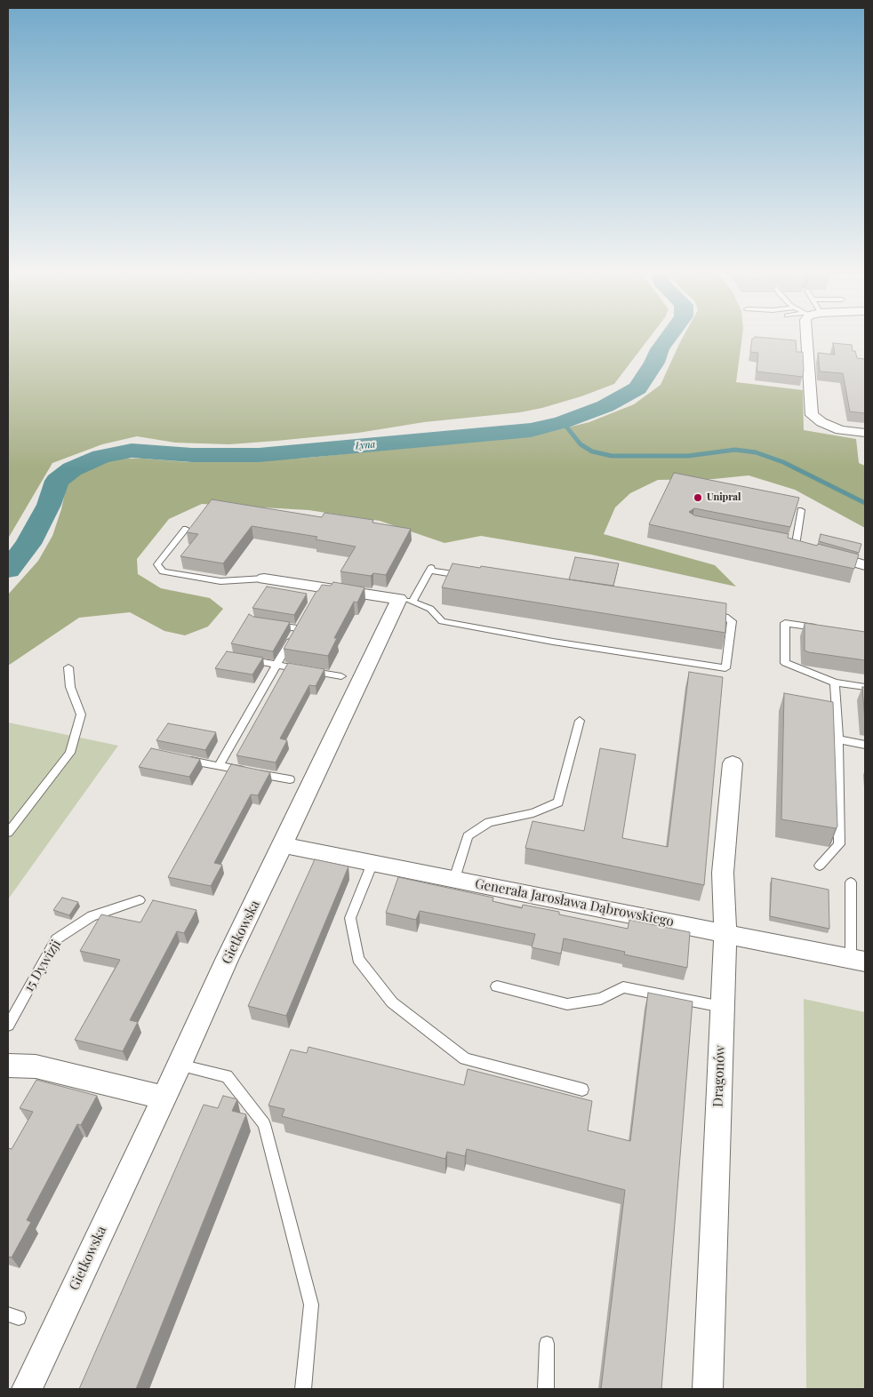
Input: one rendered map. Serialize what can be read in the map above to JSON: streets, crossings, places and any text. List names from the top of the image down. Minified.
{"streets":{"street":["Generała Jarosława Dąbrowskiego","Gietkowska","Dragonów"],"lane":["15 Dywizji"]},"crossings":[["Generała Jarosława Dąbrowskiego","Gietkowska"],["Generała Jarosława Dąbrowskiego","Dragonów"]],"water":["Łyna"],"places":["Unipral"]}
